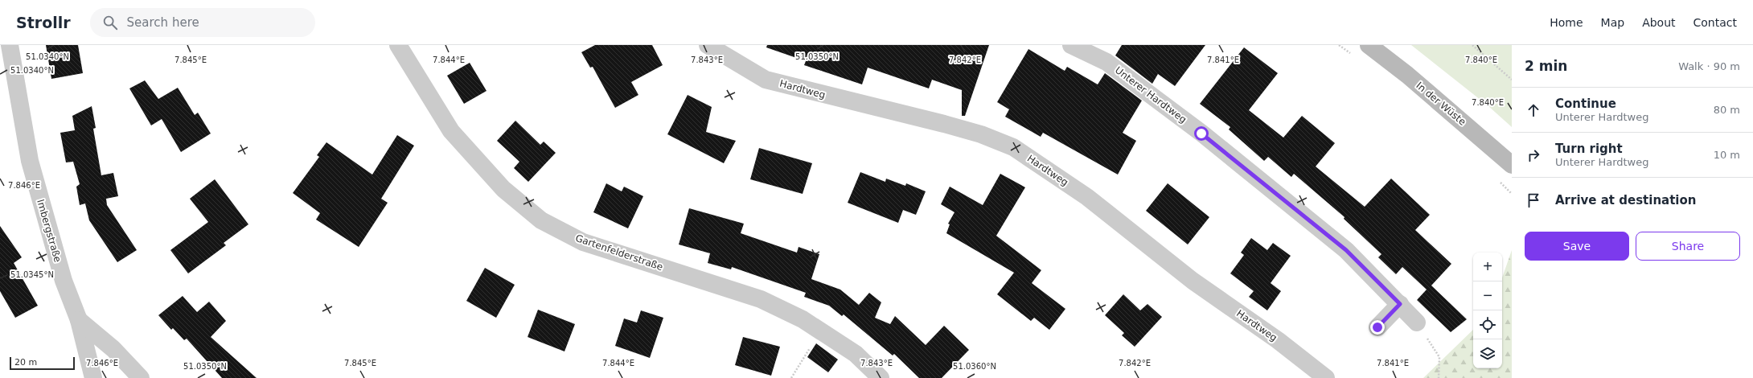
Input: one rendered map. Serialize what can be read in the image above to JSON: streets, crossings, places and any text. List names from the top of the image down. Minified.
{"streets":{"main road":["In der Wüste"],"street":["Hardtweg","Unterer Hardtweg","Imbergstraße","Gartenfelderstraße"]},"scale_bar":"20 m","page":{"header":"Strollr","search":"Search here","nav":["Home","Map","About","Contact"],"heading":["2 min","Walk · 90 m"],"list":[["Continue","Unterer Hardtweg","80 m"],["Turn right","Unterer Hardtweg","10 m"],"Arrive at destination"],"buttons":["Save","Share"],"map_buttons":["+","−"],"scale":"20 m"},"coordinates":["51.0340°N","51.0350°N","7.840°E","7.845°E","7.844°E","7.843°E","7.842°E","7.841°E","7.846°E","51.0345°N","51.0360°N"]}
